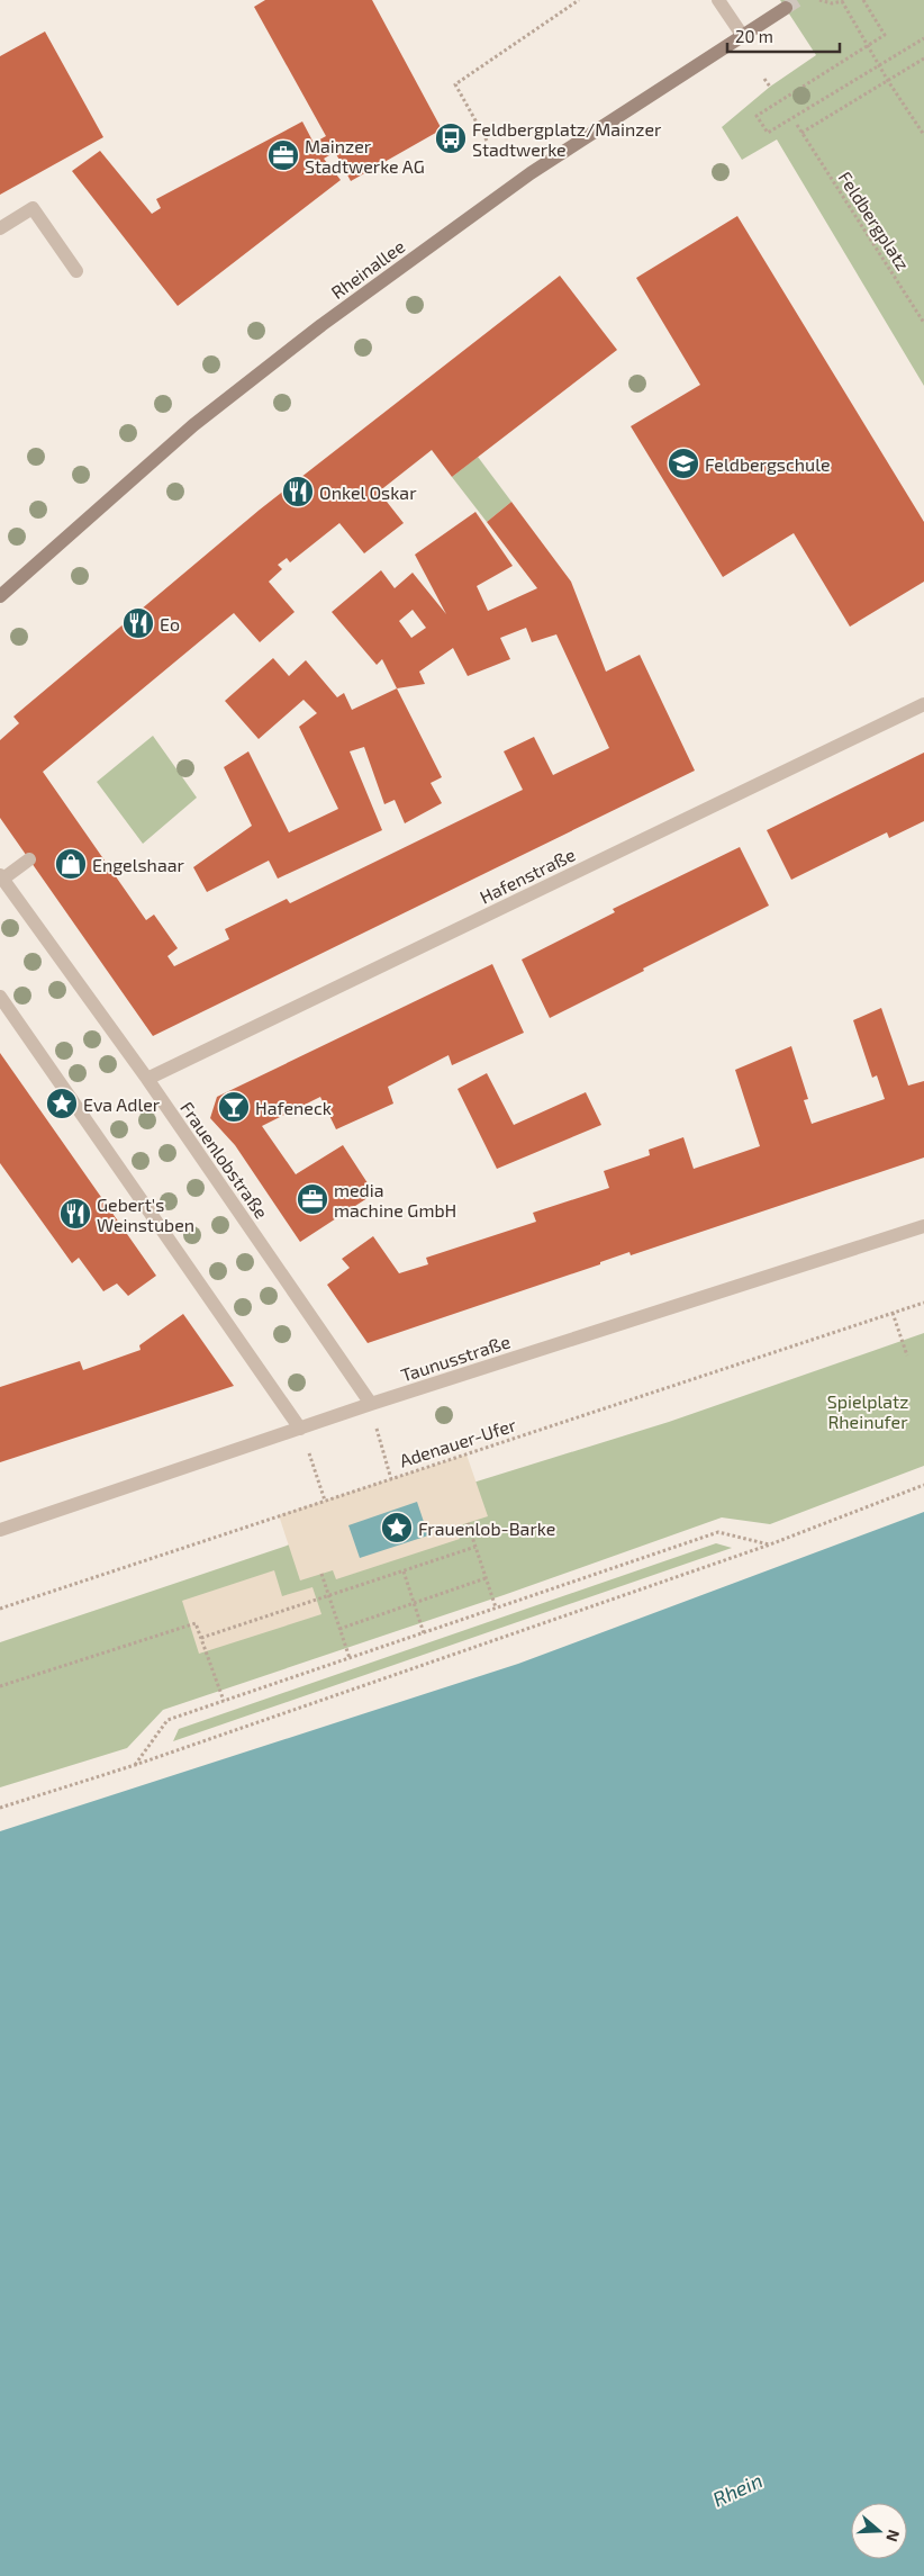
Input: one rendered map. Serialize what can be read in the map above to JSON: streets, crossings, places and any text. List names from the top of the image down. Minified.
{"streets":{"main road":["Rheinallee"],"street":["Hafenstraße","Frauenlobstraße","Taunusstraße"],"path":["Feldbergplatz","Adenauer-Ufer"]},"crossings":[["Hafenstraße","Frauenlobstraße"],["Frauenlobstraße","Taunusstraße"]],"water":["Rhein"],"parks":["Spielplatz Rheinufer"],"places":{"bus stop":["Feldbergplatz/Mainzer Stadtwerke"],"office":["Mainzer Stadtwerke AG","media machine GmbH"],"school or university":["Feldbergschule"],"restaurant":["Onkel Oskar","Eo","Gebert's Weinstuben"],"shop":["Engelshaar"],"place":["Eva Adler","Frauenlob-Barke"],"bar":["Hafeneck"]},"scale_bar":"20 m","north":"right"}
